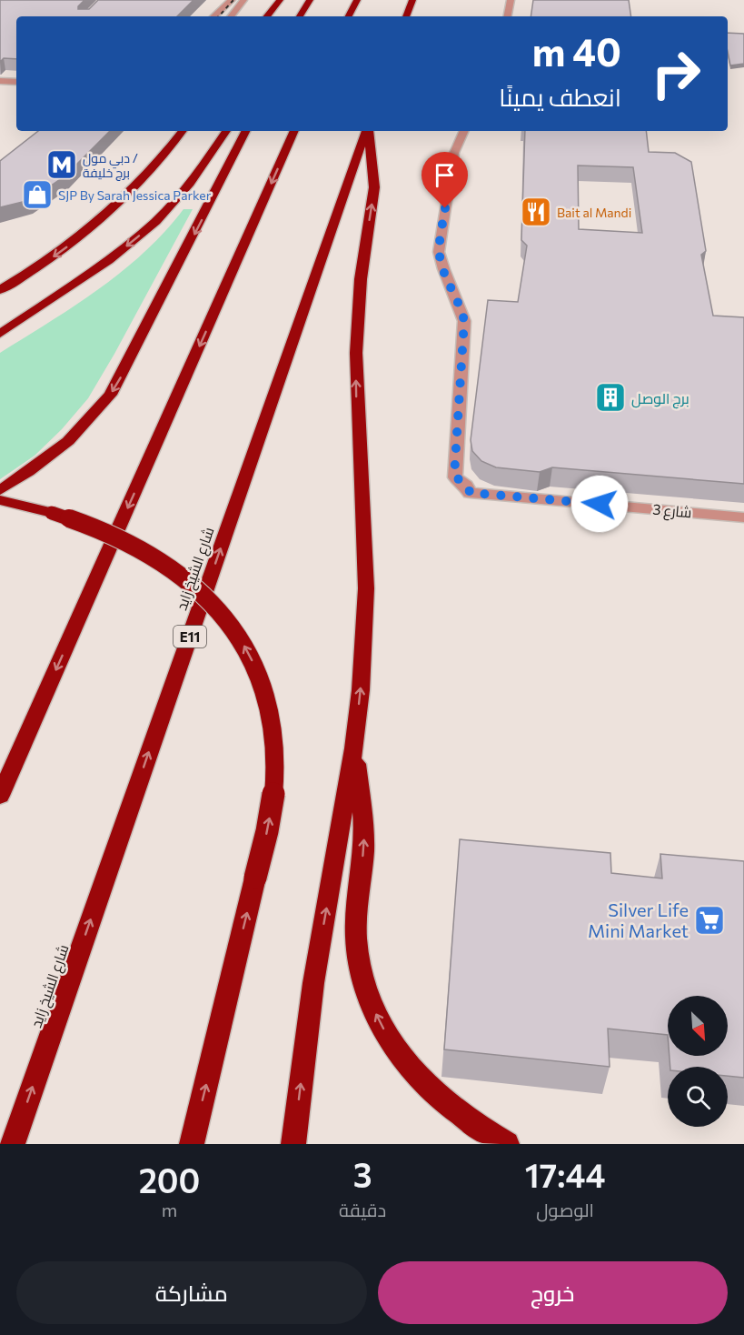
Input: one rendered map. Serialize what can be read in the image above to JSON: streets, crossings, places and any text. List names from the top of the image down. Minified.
{"streets":{"highway":["شارع الشيخ زايد","E11"],"street":["شارع 3"]},"places":{"metro station":["دبي مول / برج خليفة"],"shop":["SJP By Sarah Jessica Parker"],"restaurant":["Bait al Mandi"],"building":["برج الوصل"],"supermarket":["Silver Life Mini Market"]},"north":"bottom right","page":{"turn":["40 m","انعطف يمينًا"],"eta":["17:44","الوصول","3","دقيقة","200","m"],"buttons":["خروج","مشاركة"]}}
